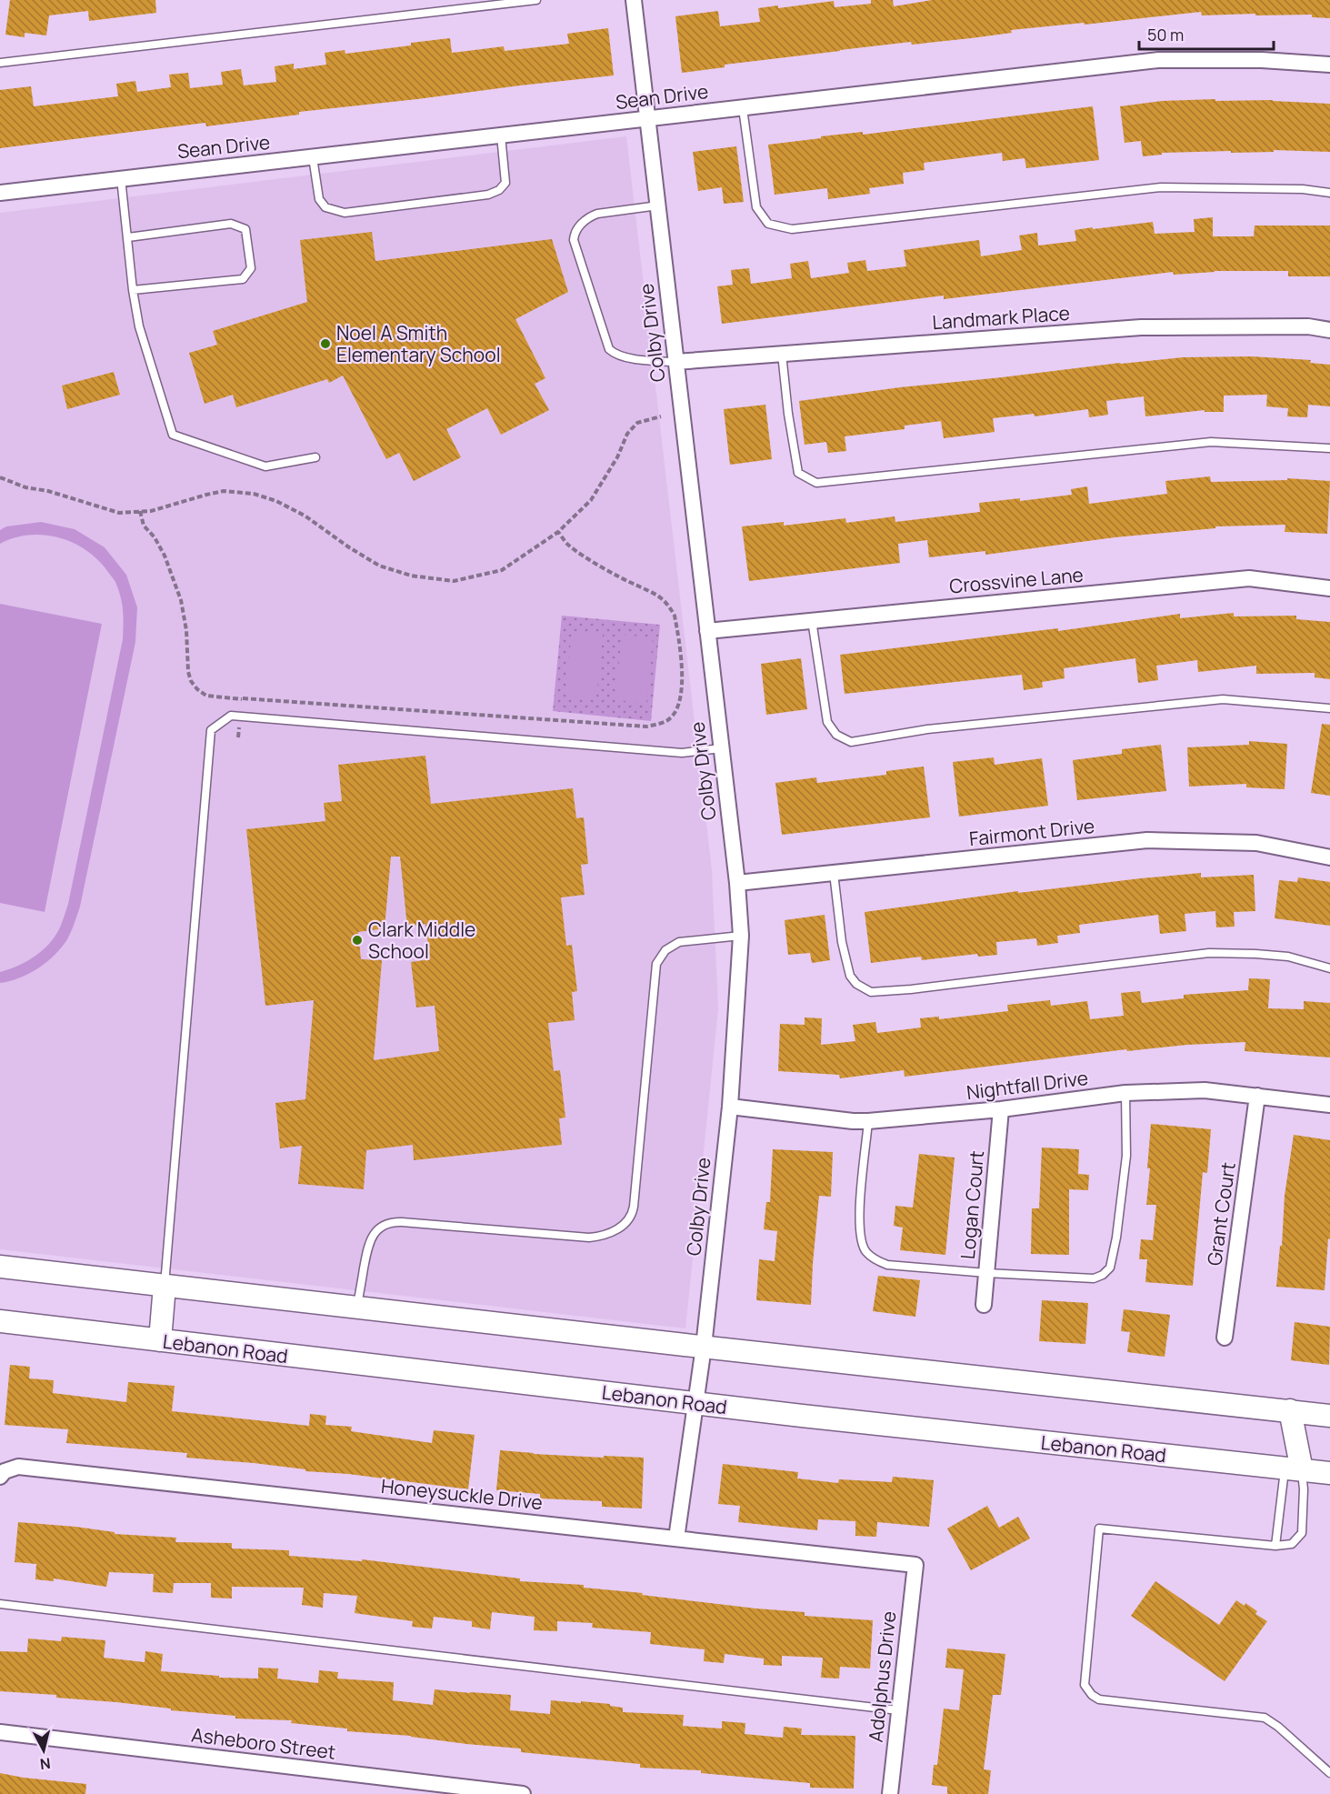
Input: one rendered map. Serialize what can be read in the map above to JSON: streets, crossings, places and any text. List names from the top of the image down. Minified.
{"streets":{"main road":["Lebanon Road"],"street":["Sean Drive","Landmark Place","Colby Drive","Crossvine Lane","Fairmont Drive","Nightfall Drive","Logan Court","Grant Court","Honeysuckle Drive","Adolphus Drive","Asheboro Street"]},"crossings":[["Sean Drive","Colby Drive"],["Landmark Place","Colby Drive"],["Colby Drive","Crossvine Lane"],["Colby Drive","Fairmont Drive"],["Colby Drive","Nightfall Drive"],["Colby Drive","Lebanon Road"],["Colby Drive","Honeysuckle Drive"],["Nightfall Drive","Logan Court"],["Nightfall Drive","Grant Court"],["Honeysuckle Drive","Adolphus Drive"]],"places":["Noel A Smith Elementary School","Clark Middle School"],"scale_bar":"50 m","north":"bottom"}
